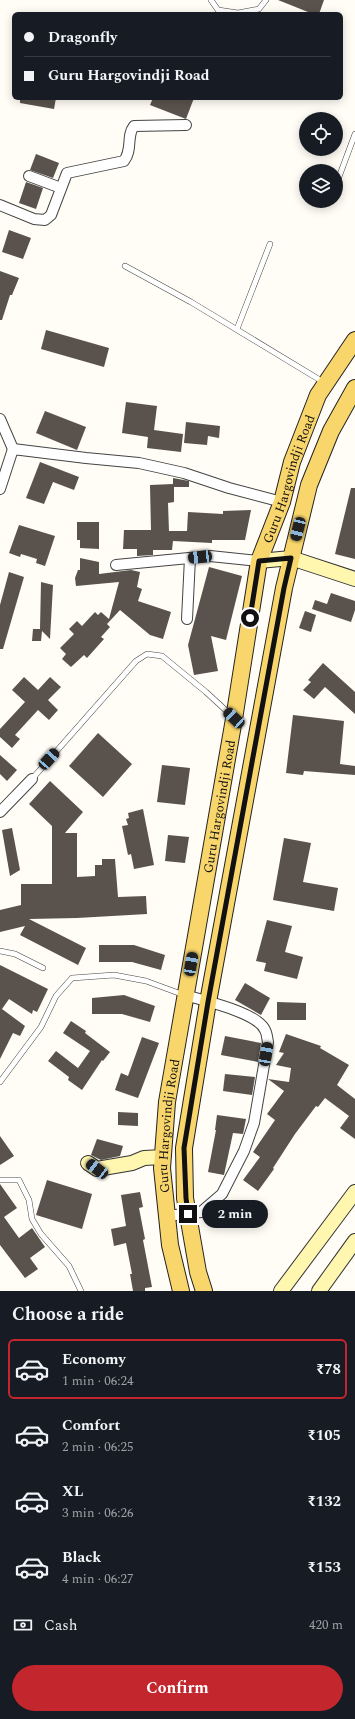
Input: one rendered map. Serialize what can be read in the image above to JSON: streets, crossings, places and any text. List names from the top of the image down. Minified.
{"streets":{"main road":["Guru Hargovindji Road"]},"page":{"banner":["Dragonfly","Guru Hargovindji Road"],"bubble":"2 min","heading":"Choose a ride","list":[{"name":"Economy","note":"1 min · 06:24","value":"₹78"},{"name":"Comfort","note":"2 min · 06:25","value":"₹105"},{"name":"XL","note":"3 min · 06:26","value":"₹132"},{"name":"Black","note":"4 min · 06:27","value":"₹153"}],"pay":["Cash","420 m"],"buttons":"Confirm"}}
